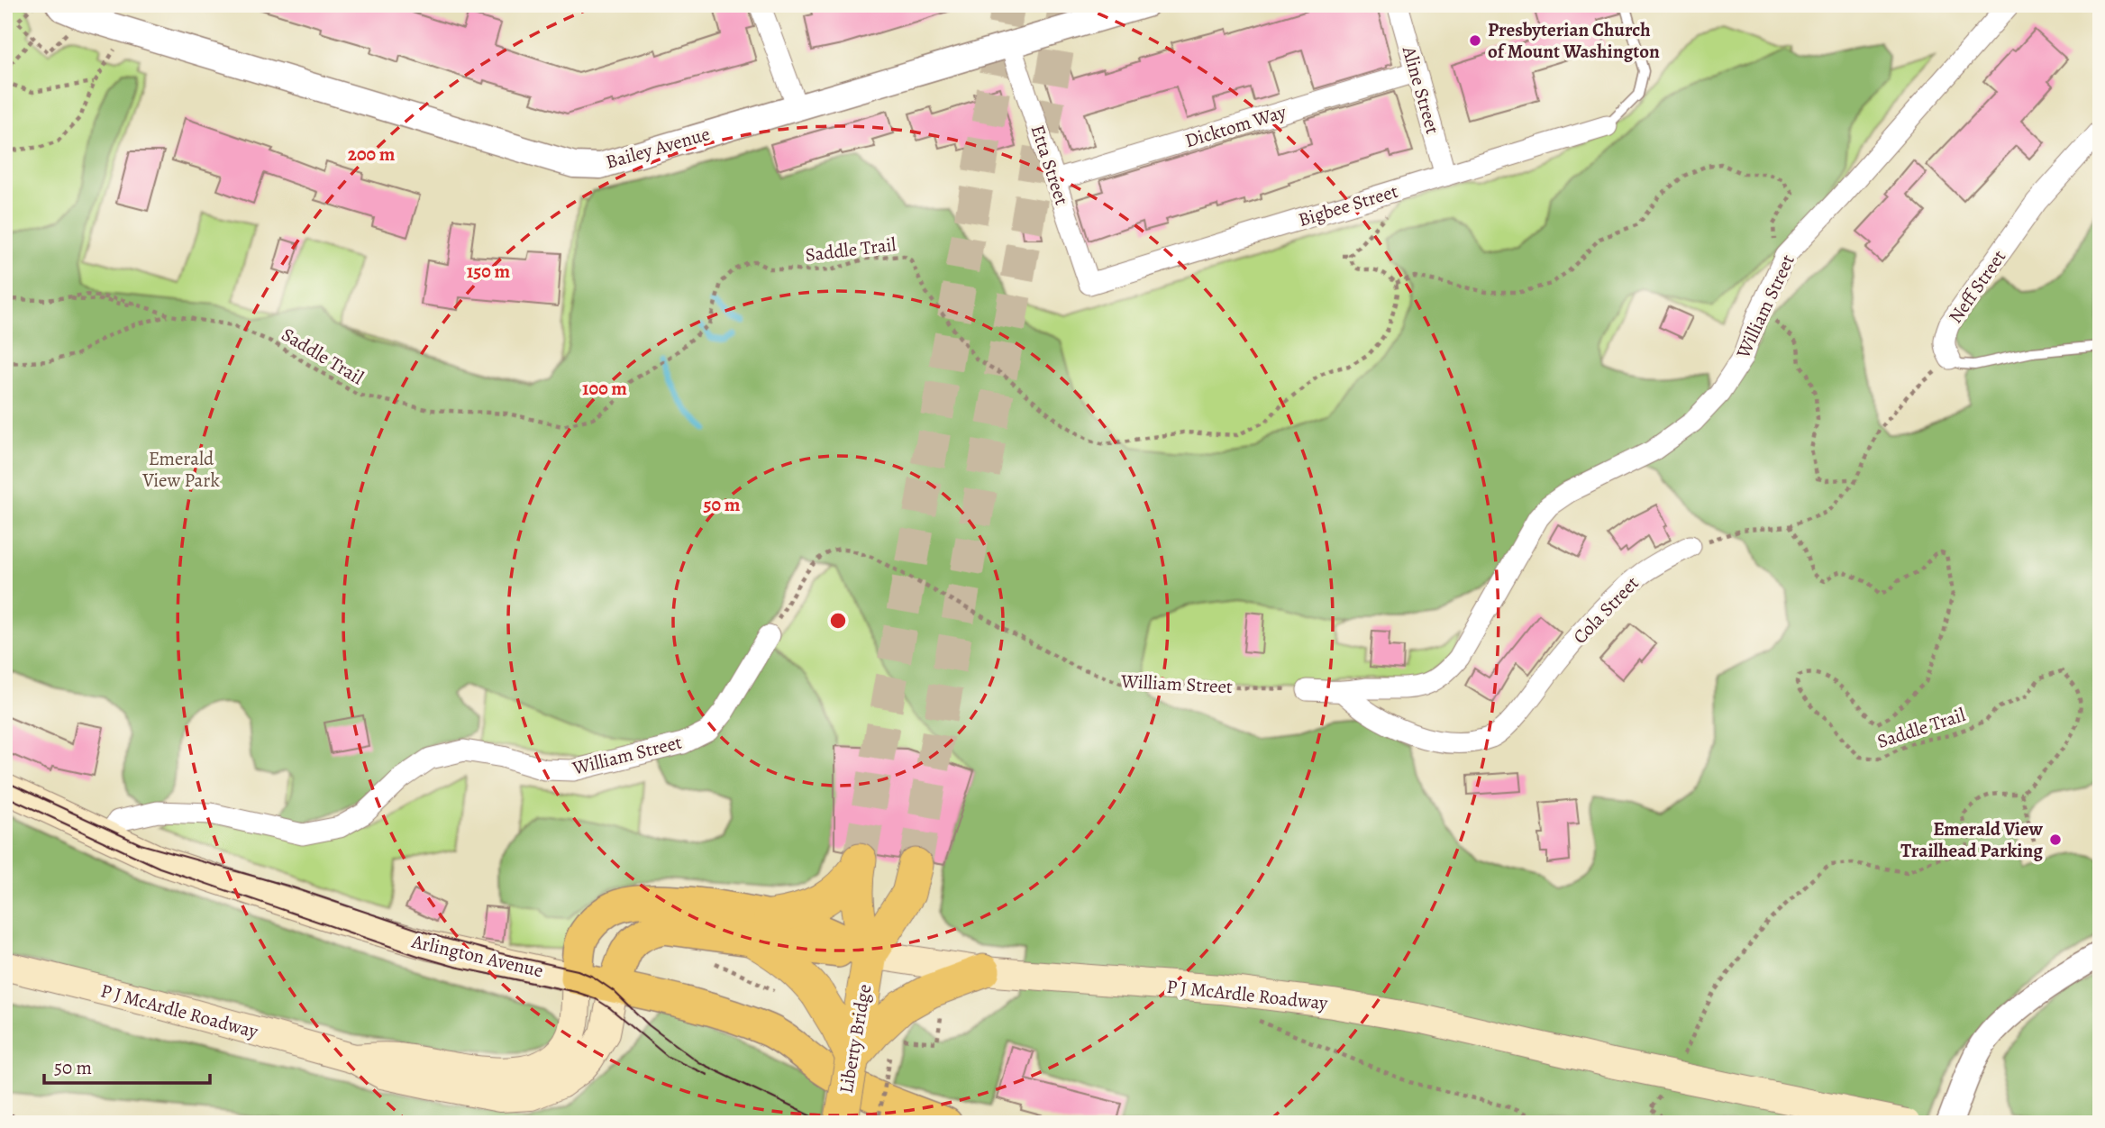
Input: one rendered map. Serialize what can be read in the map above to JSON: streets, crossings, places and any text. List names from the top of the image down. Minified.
{"streets":{"highway":["Liberty Bridge"],"main road":["Arlington Avenue","P J McArdle Roadway"],"street":["Aline Street","Dicktom Way","Bailey Avenue","Etta Street","Bigbee Street","Neff Street","William Street","Cola Street"],"path":["Saddle Trail"]},"crossings":[["Aline Street","Dicktom Way"],["Aline Street","Bigbee Street"],["Dicktom Way","Etta Street"],["Bailey Avenue","Etta Street"],["Etta Street","Bigbee Street"],["William Street","Cola Street"],["William Street","Arlington Avenue"],["Arlington Avenue","P J McArdle Roadway"],["P J McArdle Roadway","Liberty Bridge"]],"parks":["Emerald View Park"],"places":["Presbyterian Church of Mount Washington","Emerald View Trailhead Parking"],"scale_bar":"50 m","rings":["200 m","150 m","100 m","50 m"]}
